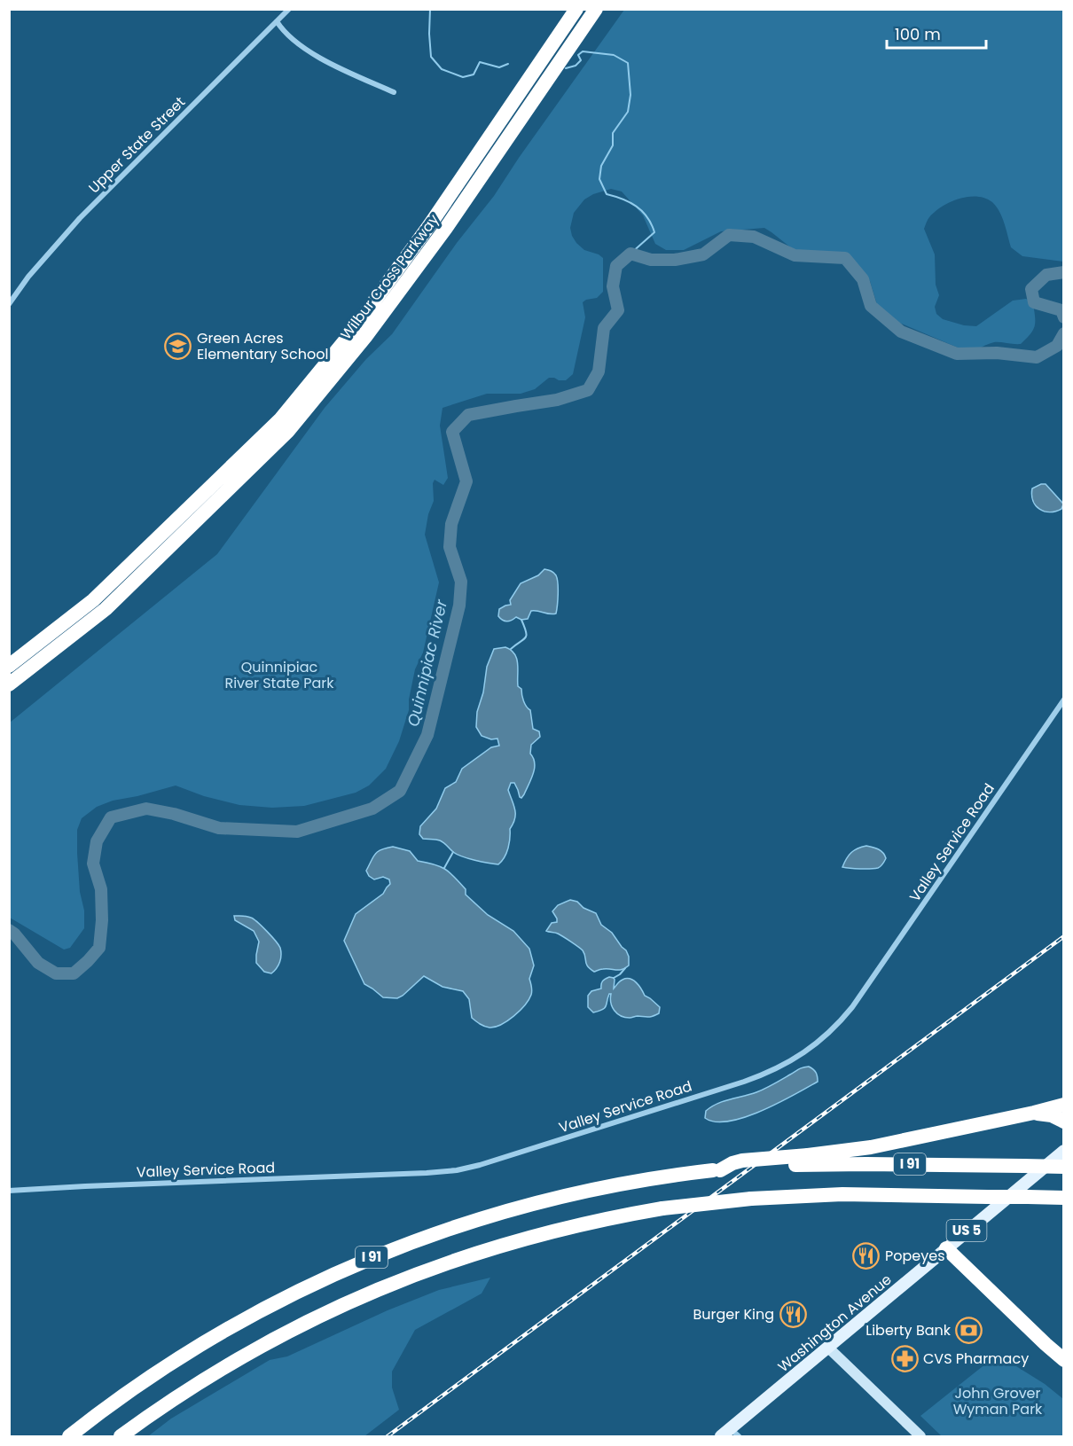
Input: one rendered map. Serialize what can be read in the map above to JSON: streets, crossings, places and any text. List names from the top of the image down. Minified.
{"streets":{"highway":["Wilbur Cross Parkway","I 91"],"main road":["US 5","Washington Avenue"],"street":["Upper State Street","Valley Service Road"]},"water":["Quinnipiac River"],"parks":["Quinnipiac River State Park","John Grover Wyman Park"],"places":{"school or university":["Green Acres Elementary School"],"restaurant":["Popeyes","Burger King"],"bank":["Liberty Bank"],"pharmacy":["CVS Pharmacy"]},"scale_bar":"100 m"}
